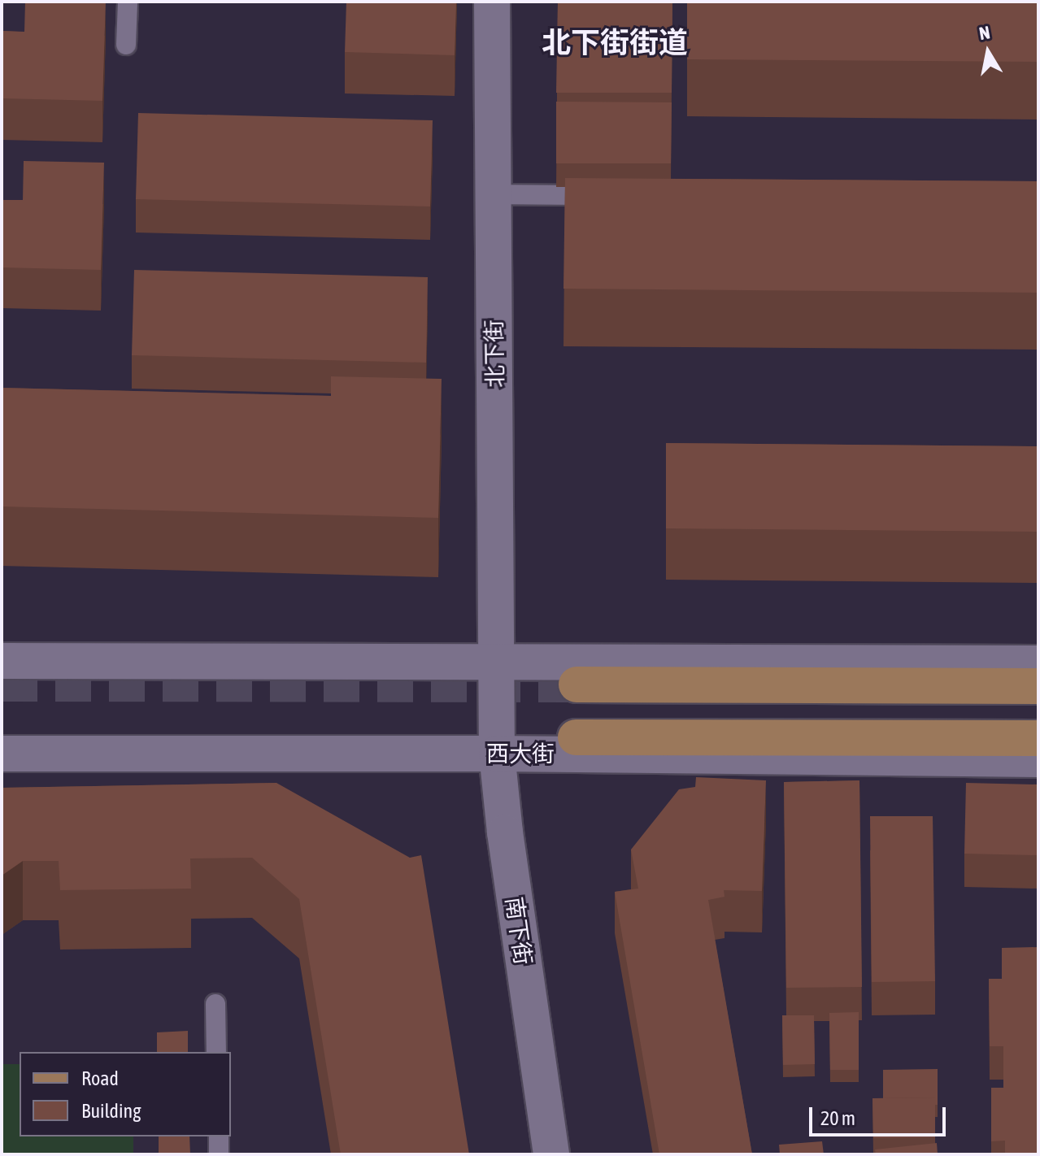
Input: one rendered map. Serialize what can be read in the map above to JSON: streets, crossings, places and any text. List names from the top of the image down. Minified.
{"streets":{"main road":["西大街"],"street":["北下街","南下街"]},"crossings":[["北下街","南下街"],["西大街","南下街"]],"districts":["北下街街道"],"legend":["Road","Building"],"scale_bar":"20 m","north":"top"}
